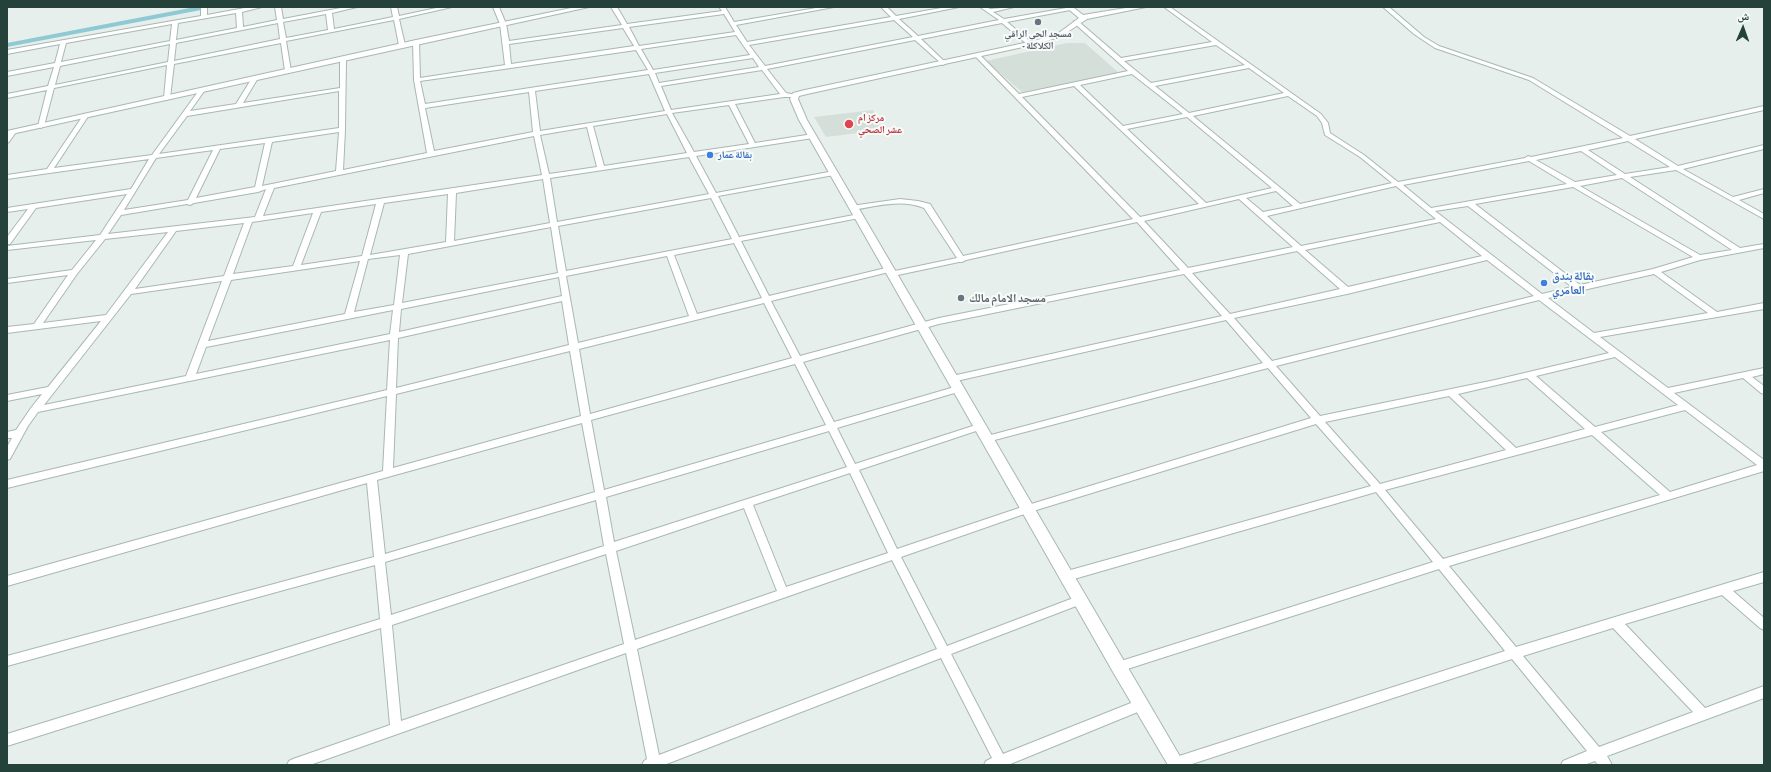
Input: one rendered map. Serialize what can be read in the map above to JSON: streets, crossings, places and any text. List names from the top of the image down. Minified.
{"places":["مسجد الحي الراقي - الكلاكلة","مركز ام عشر الصحي","بقالة عمار","بقالة بندق العامري","مسجد الامام مالك"],"north":"top"}
